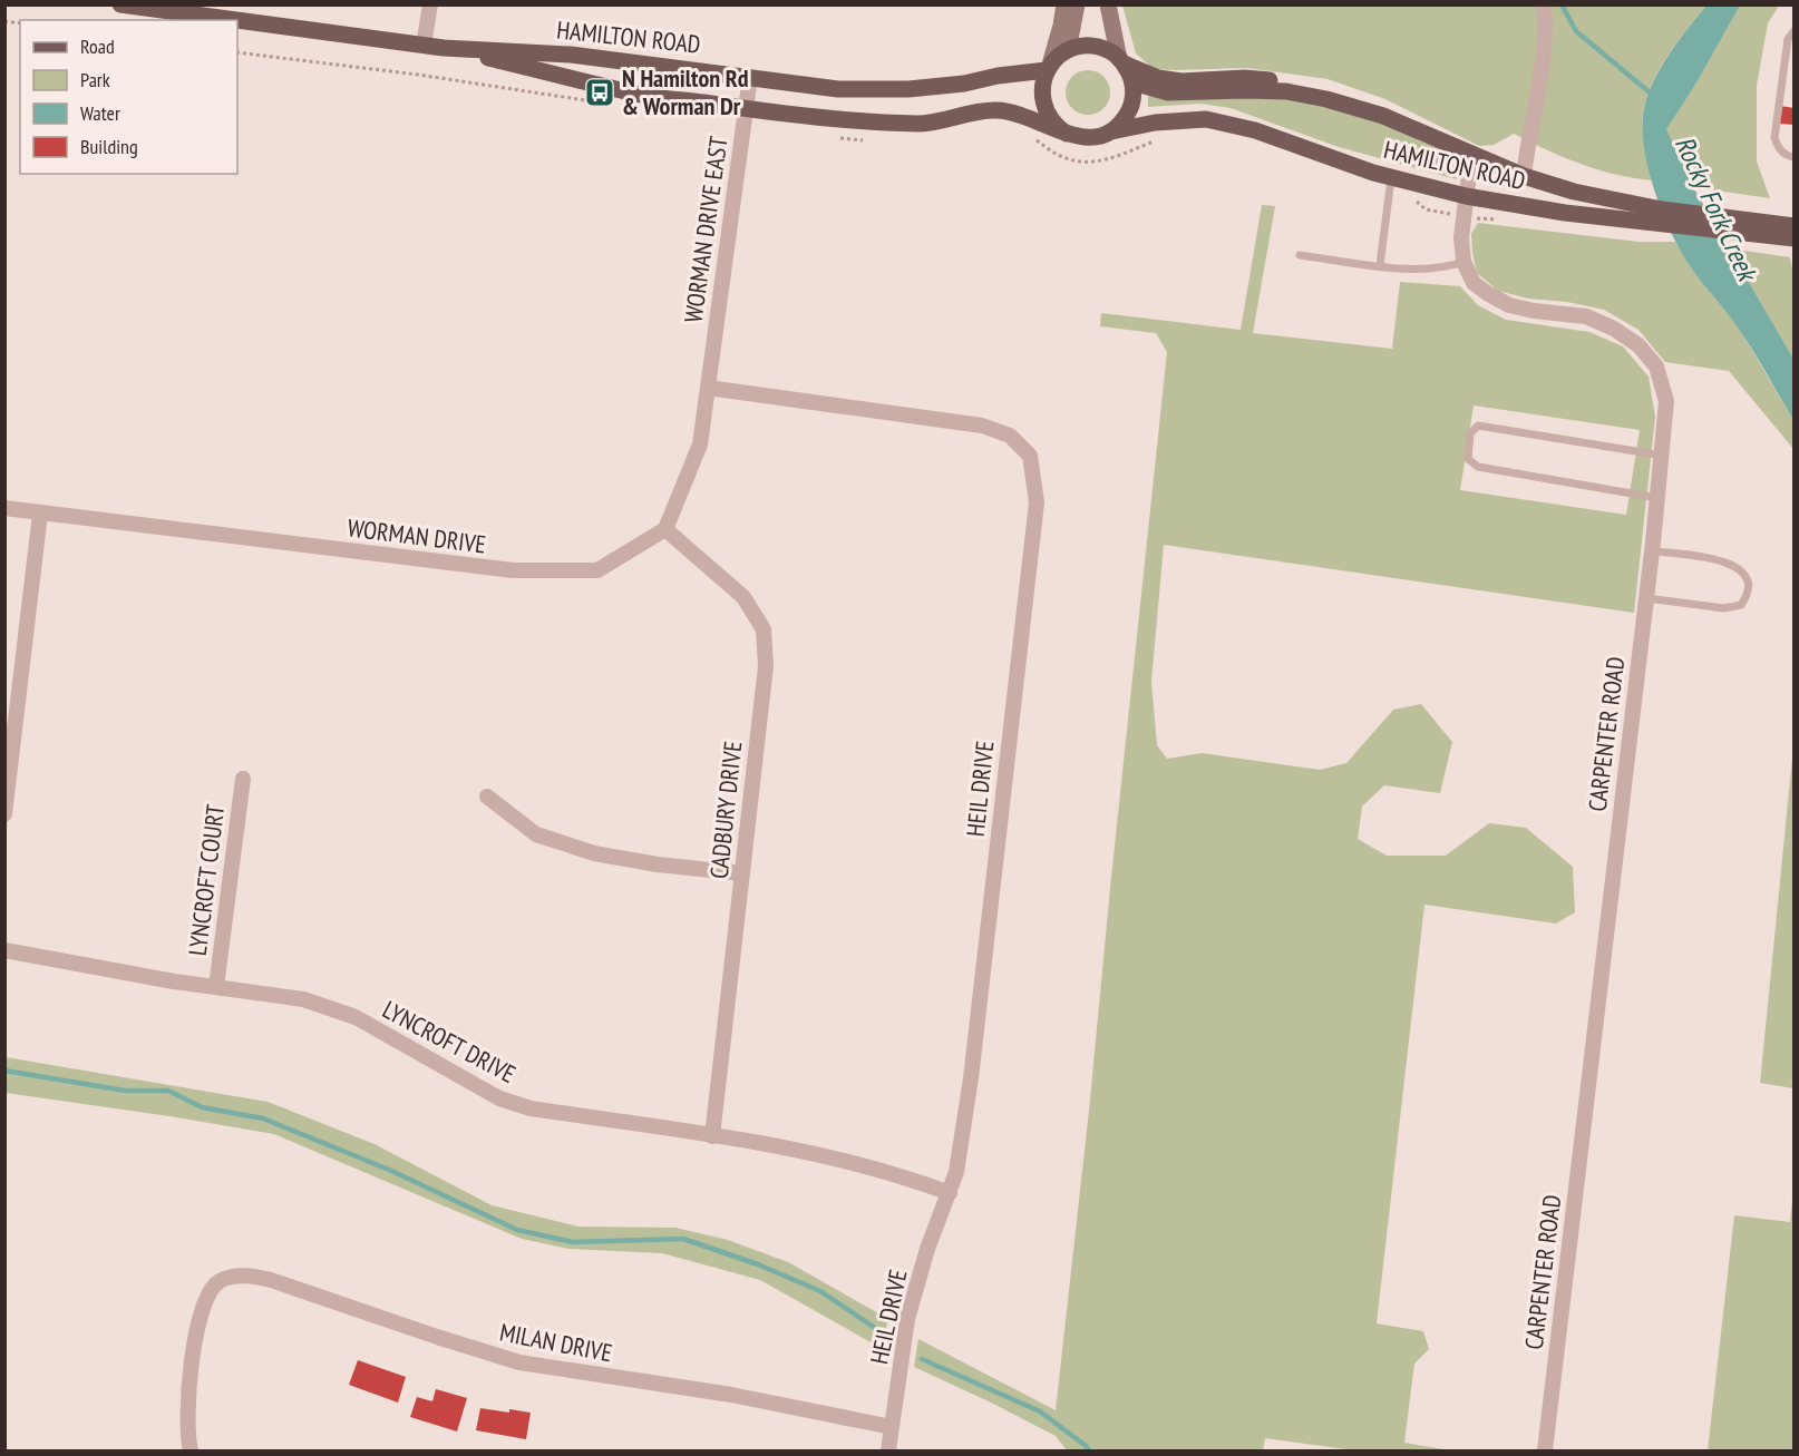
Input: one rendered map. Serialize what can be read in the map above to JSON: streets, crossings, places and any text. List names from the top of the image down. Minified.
{"streets":{"main road":["HAMILTON ROAD"],"street":["WORMAN DRIVE EAST","WORMAN DRIVE","CARPENTER ROAD","HEIL DRIVE","CADBURY DRIVE","LYNCROFT COURT","LYNCROFT DRIVE","MILAN DRIVE"]},"crossings":[["HAMILTON ROAD","WORMAN DRIVE EAST"],["WORMAN DRIVE EAST","HEIL DRIVE"],["WORMAN DRIVE","CADBURY DRIVE"],["HEIL DRIVE","LYNCROFT DRIVE"],["HEIL DRIVE","MILAN DRIVE"],["CADBURY DRIVE","LYNCROFT DRIVE"],["LYNCROFT COURT","LYNCROFT DRIVE"]],"water":["Rocky Fork Creek"],"places":{"bus stop":["N Hamilton Rd & Worman Dr"]},"legend":["Road","Park","Water","Building"]}
